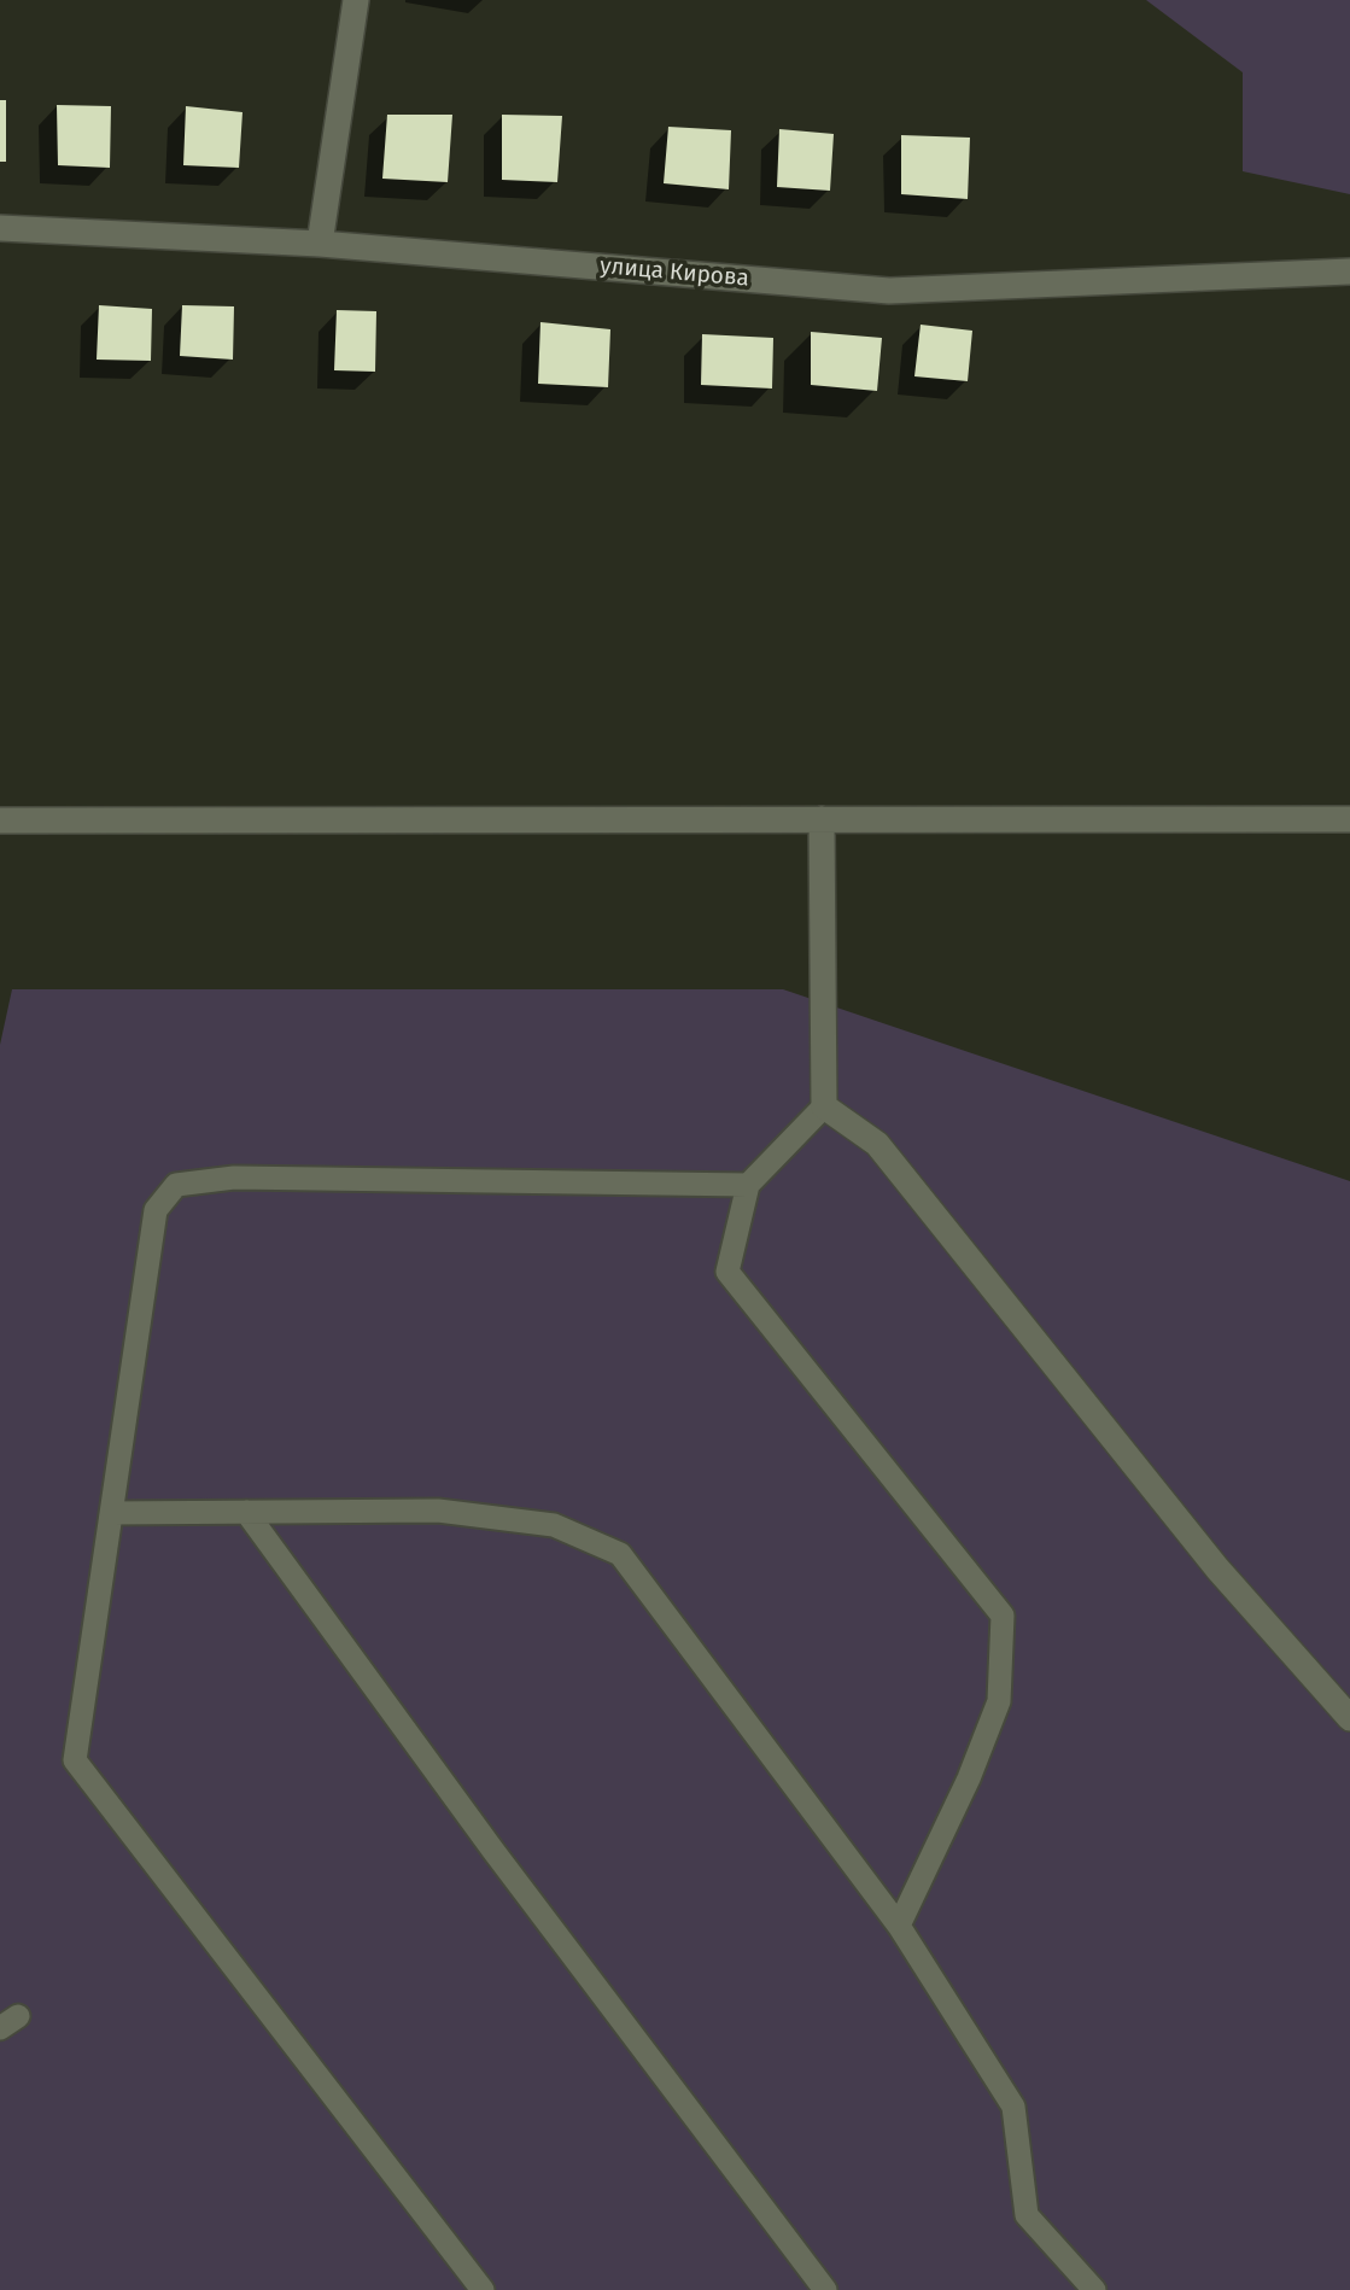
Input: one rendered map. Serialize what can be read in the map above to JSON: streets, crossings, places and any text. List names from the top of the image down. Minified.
{"streets":{"street":["улица Кирова"]}}
